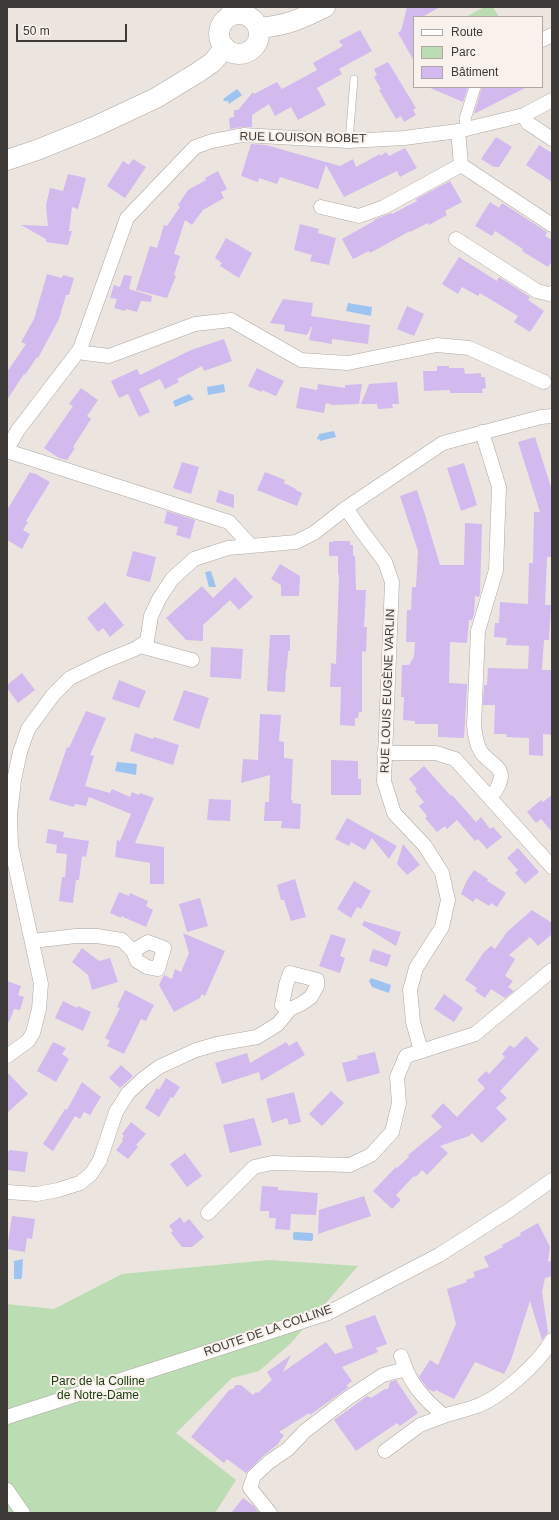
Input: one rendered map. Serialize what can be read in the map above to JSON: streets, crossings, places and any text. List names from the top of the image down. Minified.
{"streets":{"street":["RUE LOUISON BOBET","RUE LOUIS EUGÈNE VARLIN","ROUTE DE LA COLLINE"]},"parks":["Parc de la Colline de Notre-Dame"],"legend":["Route","Parc","Bâtiment"],"scale_bar":"50 m"}
